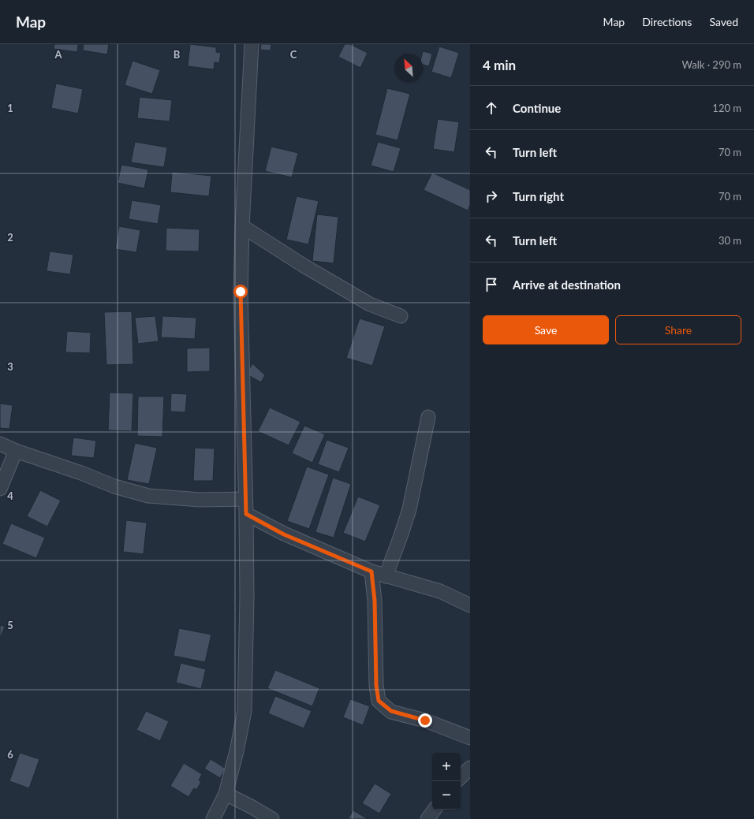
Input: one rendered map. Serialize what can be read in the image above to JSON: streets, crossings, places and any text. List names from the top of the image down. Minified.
{"north":"top left","page":{"header":"Map","nav":["Map","Directions","Saved"],"heading":["4 min","Walk · 290 m"],"list":[["Continue","120 m"],["Turn left","70 m"],["Turn right","70 m"],["Turn left","30 m"],"Arrive at destination"],"buttons":["Save","Share"],"map_buttons":["+","−"]},"grid":{"columns":["A","B","C"],"rows":["1","2","3","4","5","6"]}}
